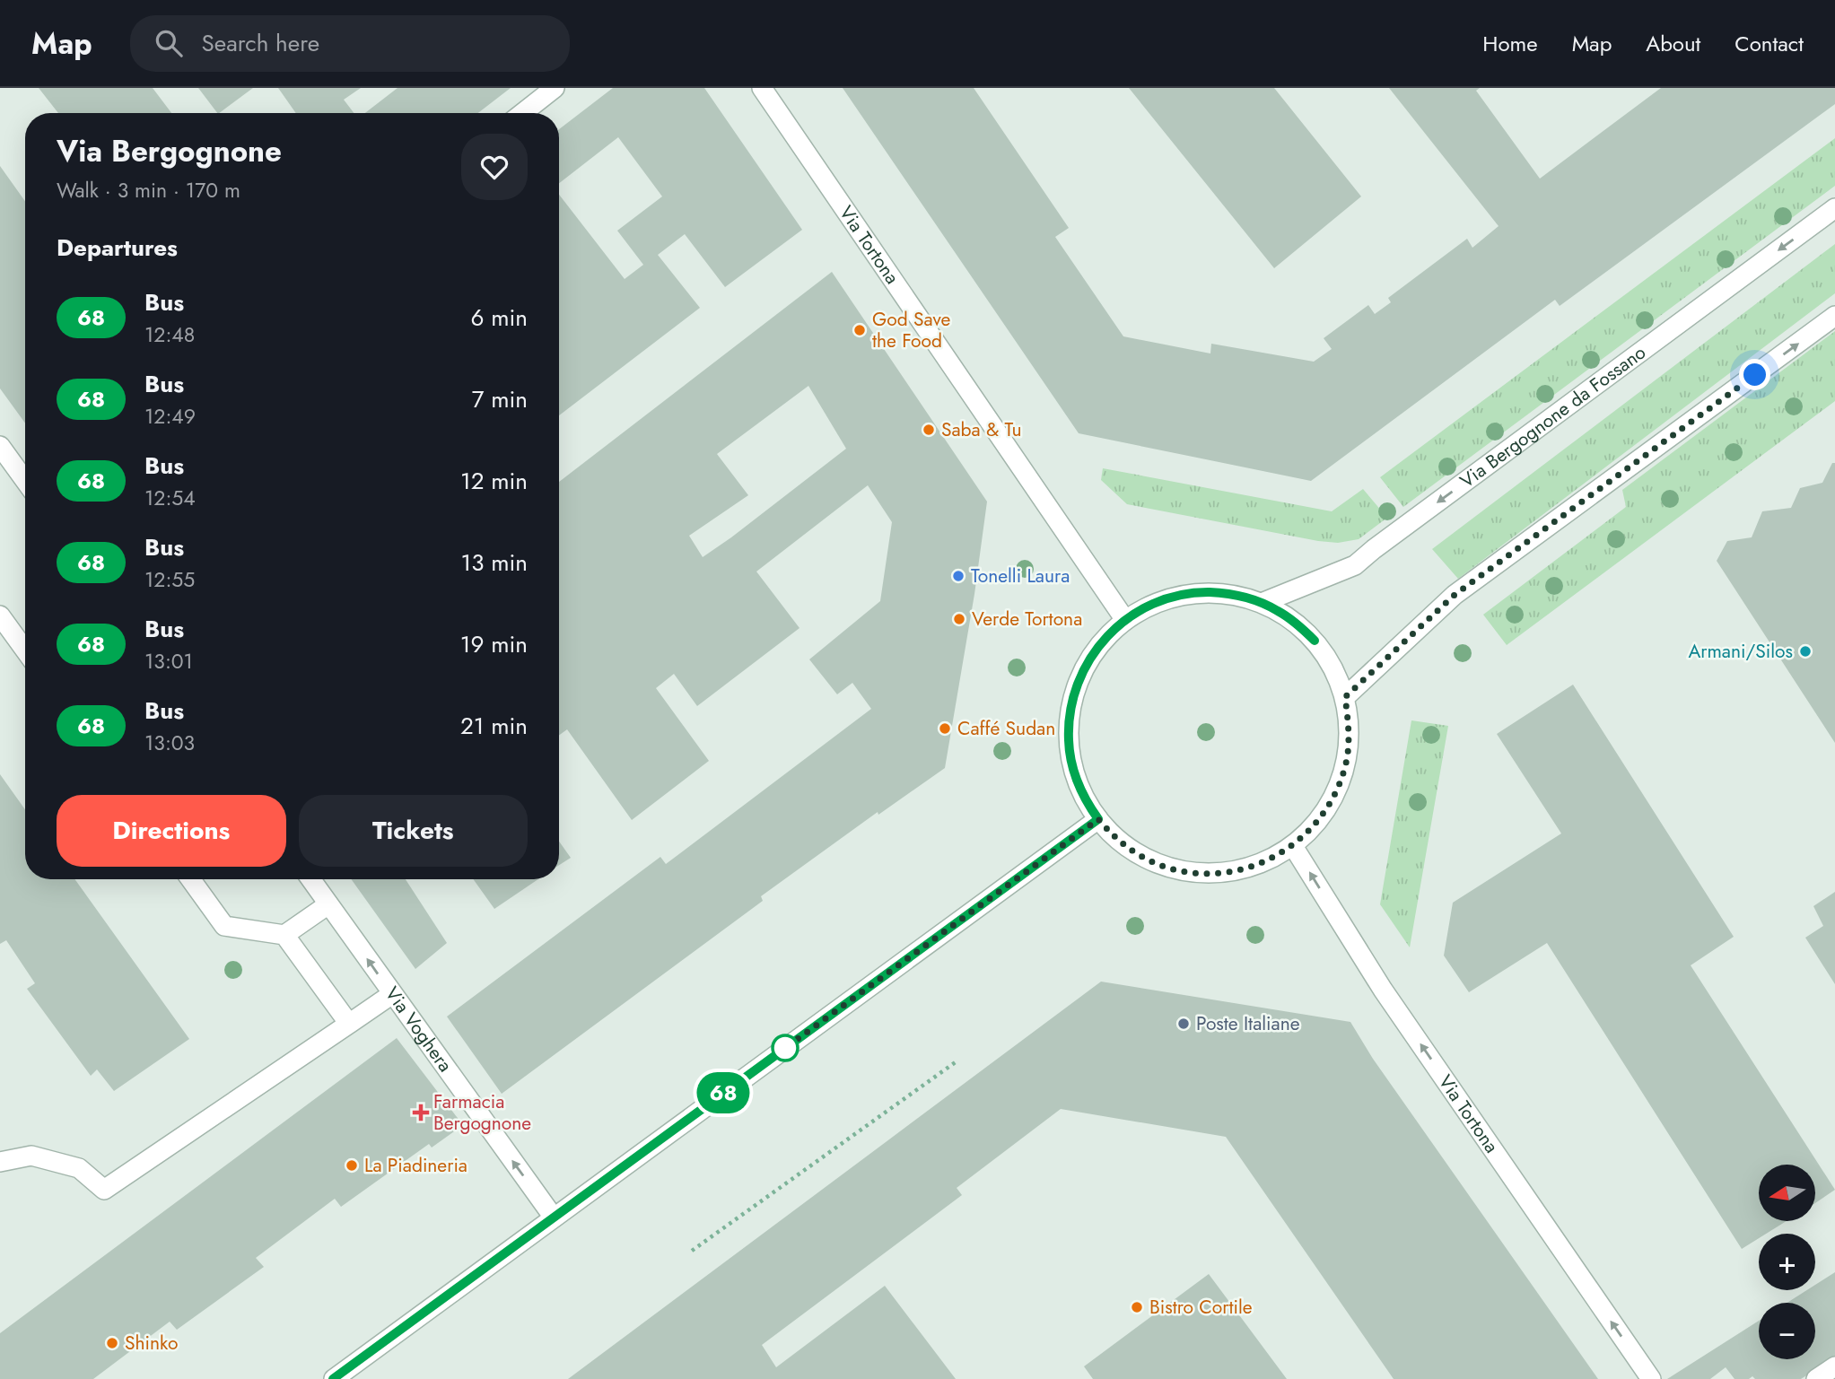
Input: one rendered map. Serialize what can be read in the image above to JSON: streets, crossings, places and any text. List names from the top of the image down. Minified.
{"streets":{"street":["Via Tortona","Via Bergognone da Fossano","Via Voghera"]},"one_way":["Via Tortona","Via Voghera"],"places":{"other":["God Save the Food","Saba & Tu","Tonelli Laura","Verde Tortona","Armani/Silos","Caffé Sudan","Poste Italiane","La Piadineria","Bistro Cortile","Shinko"],"health":["Farmacia Bergognone"]},"lines":["bus line 68"],"north":"left","page":{"header":"Map","search":"Search here","nav":["Home","Map","About","Contact"],"on_map":"68","heading":[["Via Bergognone","Walk · 3 min · 170 m"],"Departures"],"list":[{"mark":"68","name":"Bus","note":"12:48","value":"6 min"},{"mark":"68","name":"Bus","note":"12:49","value":"7 min"},{"mark":"68","name":"Bus","note":"12:54","value":"12 min"},{"mark":"68","name":"Bus","note":"12:55","value":"13 min"},{"mark":"68","name":"Bus","note":"13:01","value":"19 min"},{"mark":"68","name":"Bus","note":"13:03","value":"21 min"}],"buttons":["Directions","Tickets"],"map_buttons":["+","−"]}}
